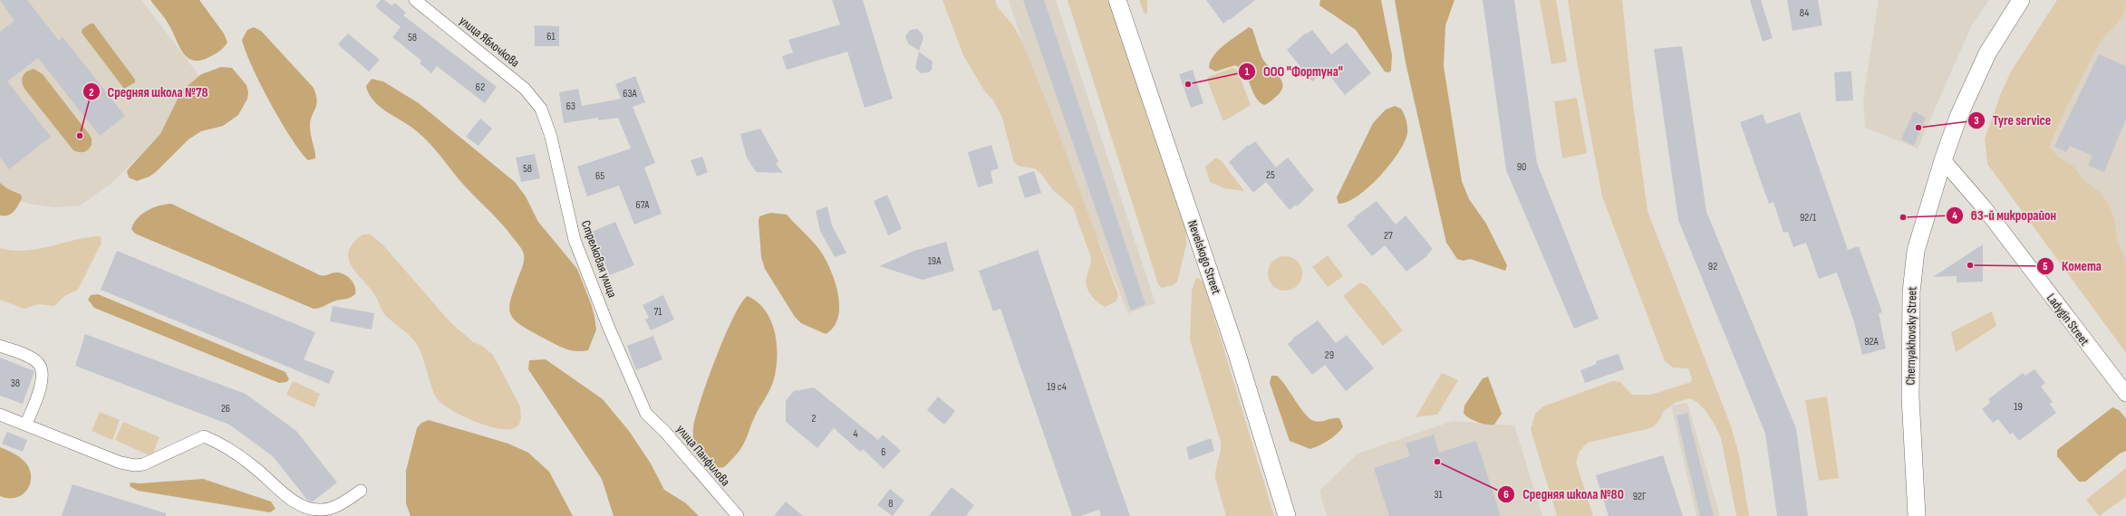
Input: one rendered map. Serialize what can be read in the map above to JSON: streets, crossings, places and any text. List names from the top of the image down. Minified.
{"streets":{"main road":["Nevelskogo Street","Chernyakhovsky Street"],"street":["улица Яблочкова","Стрелковая улица","Ladygin Street","улица Панфилова"]},"crossings":[["улица Яблочкова","Стрелковая улица"],["Стрелковая улица","улица Панфилова"],["Ladygin Street","Chernyakhovsky Street"]],"places":["ООО \"Фортуна\"","Tyre service","Средняя школа №78","63-й микрорайон","Комета","Средняя школа №80"],"house_numbers":["84","61","58","62","63А","63","90","58","25","65","67А","92/1","27","19А","92","71","92А","29","38","19 с4","19","26","2","4","6","31","92Г","8"]}
